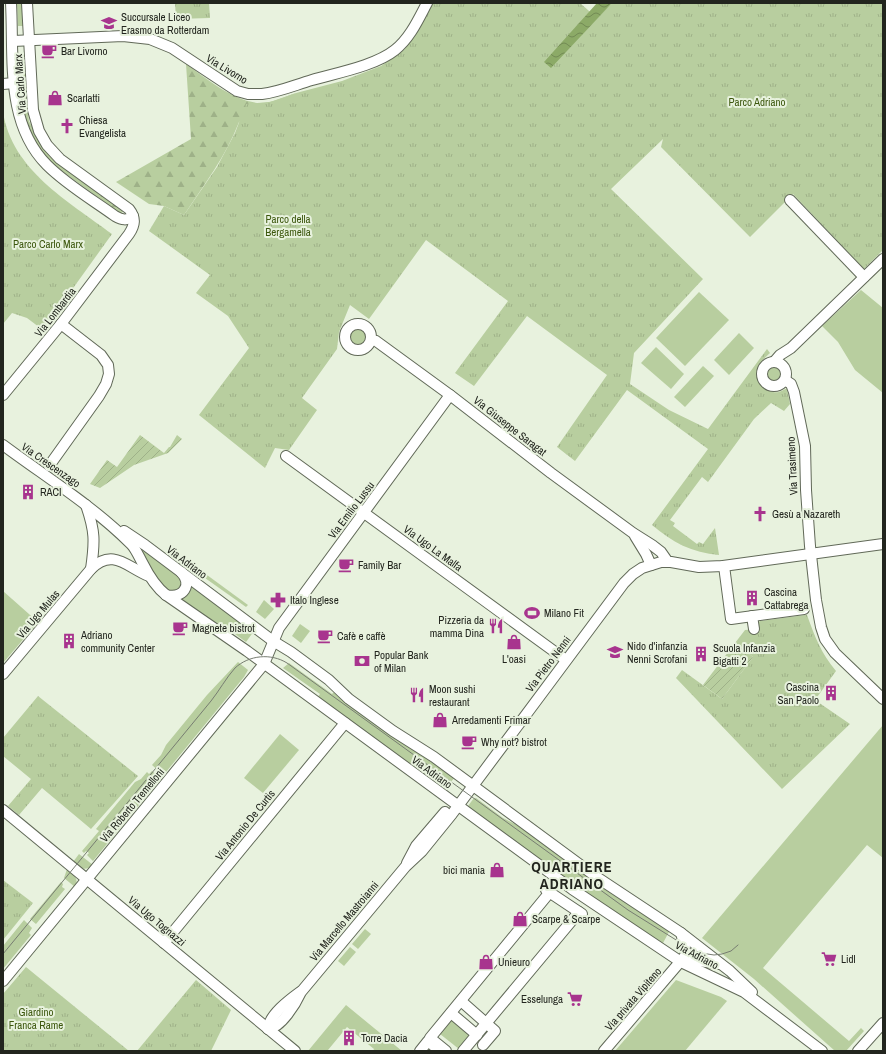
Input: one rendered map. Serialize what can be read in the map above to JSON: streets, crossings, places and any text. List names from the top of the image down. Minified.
{"streets":{"street":["Via Livorno","Via Carlo Marx","Via Lombardia","Via Giuseppe Saragat","Via Crescenzago","Via Trasimeno","Via Emilio Lussu","Via Ugo La Malfa","Via Adriano","Via Ugo Mulas","Via Pietro Nenni","Via Roberto Tremelloni","Via Antonio De Curtis","Via Ugo Tognazzi","Via Marcello Mastroianni","Via privata Vipiteno"]},"crossings":[["Via Livorno","Via Carlo Marx"],["Via Carlo Marx","Via Lombardia"],["Via Giuseppe Saragat","Via Emilio Lussu"],["Via Giuseppe Saragat","Via Pietro Nenni"],["Via Crescenzago","Via Adriano"],["Via Emilio Lussu","Via Ugo La Malfa"],["Via Emilio Lussu","Via Adriano"],["Via Emilio Lussu","Via Roberto Tremelloni"],["Via Ugo La Malfa","Via Pietro Nenni"],["Via Adriano","Via Ugo Mulas"],["Via Adriano","Via Pietro Nenni"],["Via Adriano","Via Roberto Tremelloni"],["Via Adriano","Via Antonio De Curtis"],["Via Adriano","Via Marcello Mastroianni"],["Via Adriano","Via privata Vipiteno"],["Via Pietro Nenni","Via Marcello Mastroianni"],["Via Roberto Tremelloni","Via Ugo Tognazzi"],["Via Antonio De Curtis","Via Ugo Tognazzi"],["Via Ugo Tognazzi","Via Marcello Mastroianni"]],"districts":["QUARTIERE ADRIANO"],"parks":["Parco Adriano","Parco della Bergamella","Parco Carlo Marx","Giardino Franca Rame"],"places":{"school or university":["Succursale Liceo Erasmo da Rotterdam","Nido d'infanzia Nenni Scrofani"],"cafe":["Bar Livorno","Family Bar","Magnete bistrot","Cafè e caffè","Why not? bistrot"],"shop":["Scarlatti","L'oasi","Arredamenti Frimar","bici mania","Scarpe & Scarpe","Unieuro"],"church":["Chiesa Evangelista","Gesù a Nazareth"],"building":["RACI","Cascina Cattabrega","Adriano community Center","Scuola Infanzia Bigatti 2","Cascina San Paolo","Torre Dacia"],"pharmacy":["Italo Inglese"],"sports":["Milano Fit"],"restaurant":["Pizzeria da mamma Dina","Moon sushi restaurant"],"bank":["Popular Bank of Milan"],"supermarket":["Lidl","Esselunga"]}}
